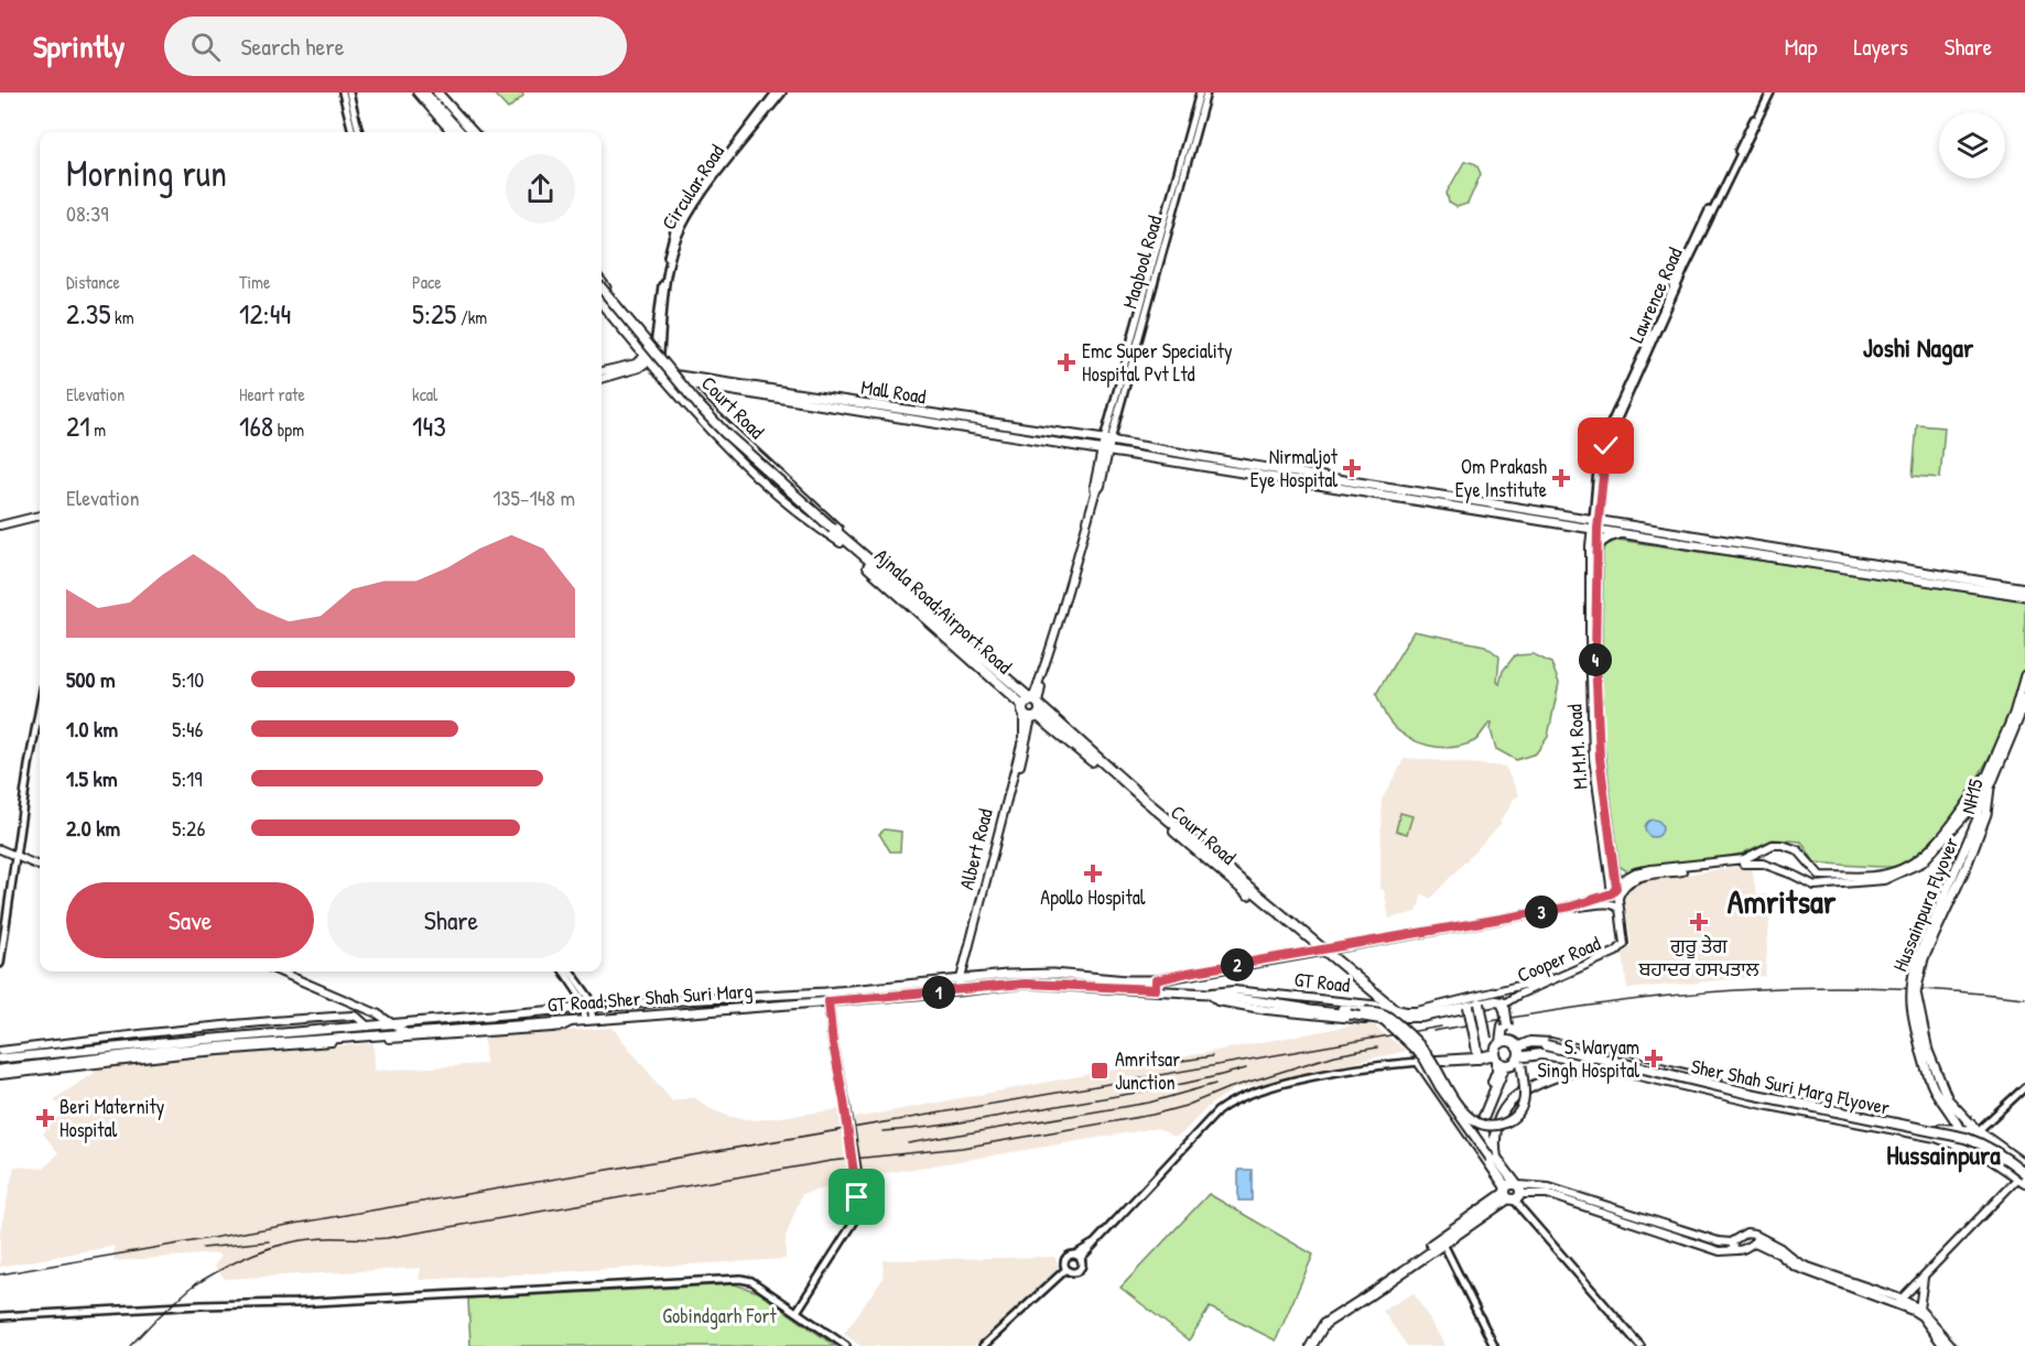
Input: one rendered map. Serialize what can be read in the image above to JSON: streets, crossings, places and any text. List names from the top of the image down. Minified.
{"streets":{"highway":["Court Road","Ajnala Road;Airport Road","Sher Shah Suri Marg Flyover"],"main road":["Mall Road","M.M.M. Road","NH15","Albert Road","Hussainpura Flyover","Cooper Road","GT Road","GT Road;Sher Shah Suri Marg"],"street":["Circular Road","Maqbool Road","Lawrence Road"]},"crossings":[["Circular Road","Court Road"],["Maqbool Road","Mall Road"],["Lawrence Road","Mall Road"],["Lawrence Road","M.M.M. Road"],["Mall Road","Court Road"],["Mall Road","M.M.M. Road"],["Court Road","Ajnala Road;Airport Road"],["Court Road","Albert Road"],["M.M.M. Road","Cooper Road"],["NH15","Hussainpura Flyover"],["Albert Road","GT Road;Sher Shah Suri Marg"],["Cooper Road","GT Road"],["GT Road","GT Road;Sher Shah Suri Marg"]],"districts":["Joshi Nagar","Amritsar","Hussainpura"],"parks":["Gobindgarh Fort"],"places":{"health":["Emc Super Speciality Hospital Pvt Ltd","Nirmaljot Eye Hospital","Om Prakash Eye Institute","Apollo Hospital","ਗੁਰੂ ਤੇਗ ਬਹਾਦਰ ਹਸਪਤਾਲ","S. Waryam Singh Hospital","Beri Maternity Hospital"],"transit":["Amritsar Junction"]},"page":{"header":"Sprintly","search":"Search here","nav":["Map","Layers","Share"],"heading":["Morning run","08:39"],"stats":[["Distance","2.35 km"],["Time","12:44"],["Pace","5:25 /km"],["Elevation","21 m"],["Heart rate","168 bpm"],["kcal","143"]],"chart":["Elevation","135–148 m"],"pins":["4","3","2","1"],"list":[{"name":"500 m","note":"5:10"},{"name":"1.0 km","note":"5:46"},{"name":"1.5 km","note":"5:19"},{"name":"2.0 km","note":"5:26"}],"buttons":["Save","Share"]}}
